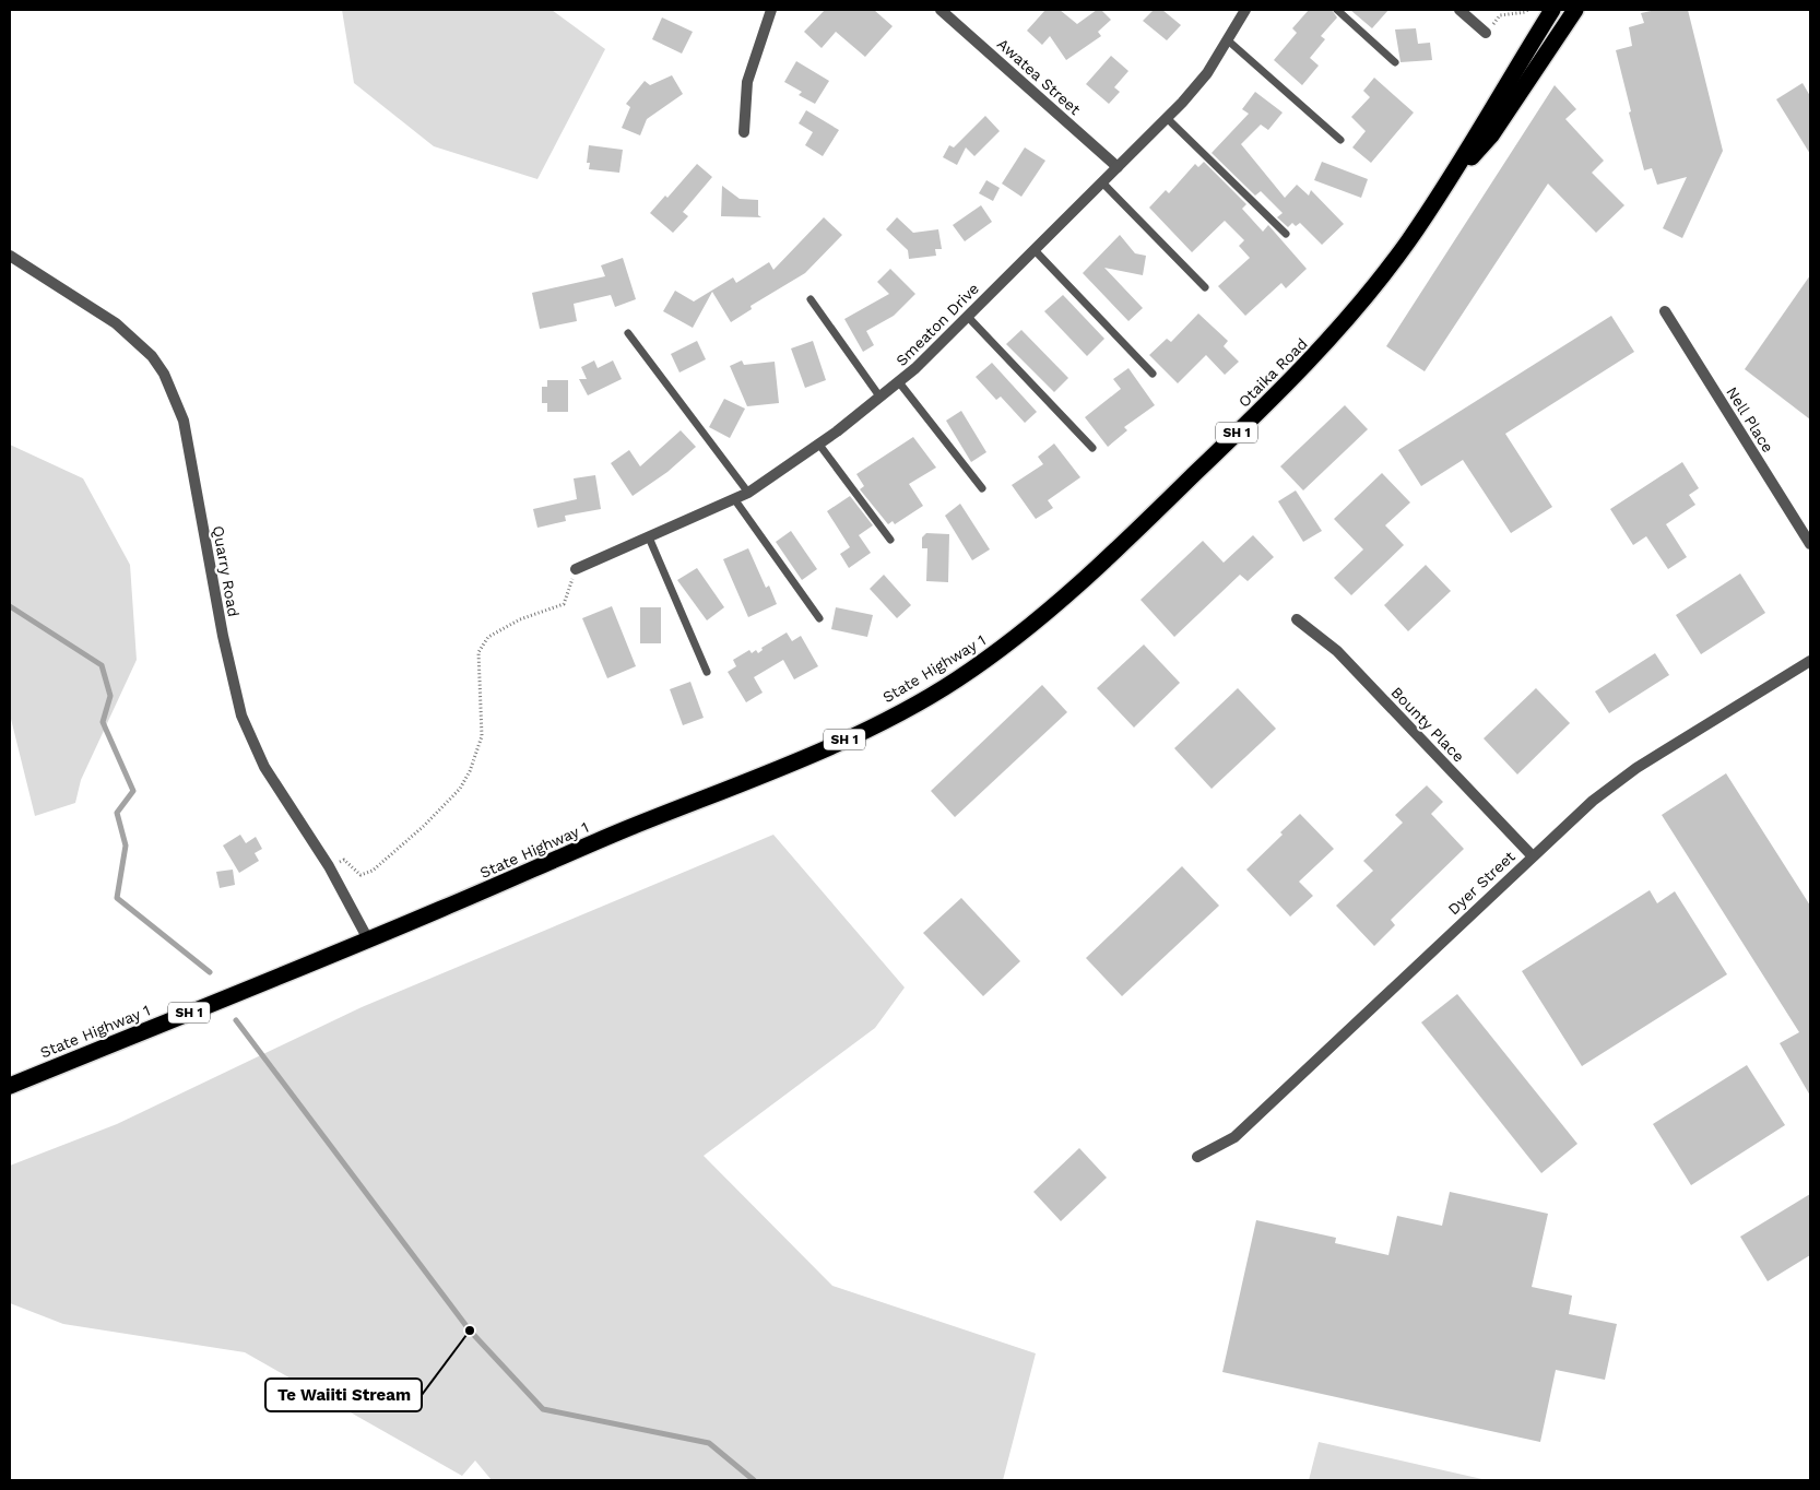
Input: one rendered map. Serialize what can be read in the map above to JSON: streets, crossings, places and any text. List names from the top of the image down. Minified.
{"streets":{"highway":["Otaika Road","SH 1","State Highway 1"],"street":["Awatea Street","Smeaton Drive","Nell Place","Quarry Road","Bounty Place","Dyer Street"]},"crossings":[["Awatea Street","Smeaton Drive"],["Otaika Road","State Highway 1"],["Quarry Road","State Highway 1"],["Bounty Place","Dyer Street"]],"places":["Te Waiiti Stream"]}
